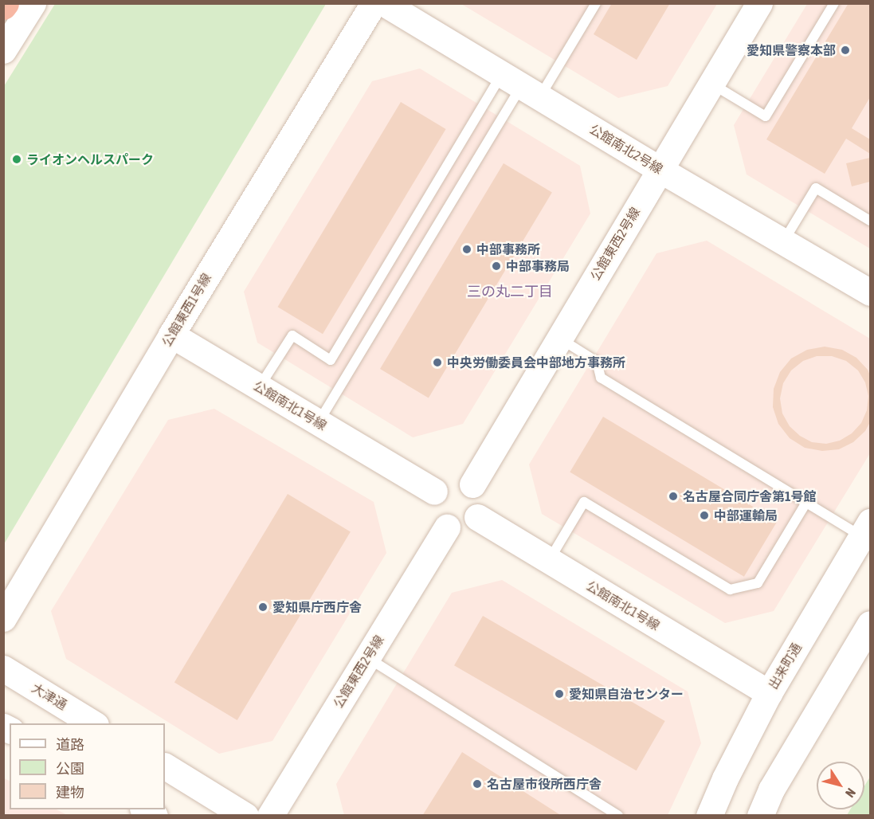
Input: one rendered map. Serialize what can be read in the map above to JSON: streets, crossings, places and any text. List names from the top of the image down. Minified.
{"streets":{"street":["公館南北2号線","公館東西2号線","公館東西1号線","公館南北1号線","出来町通","大津通"]},"crossings":[["公館南北2号線","公館東西2号線"],["公館東西2号線","公館南北1号線"],["公館東西1号線","公館南北1号線"],["公館南北1号線","出来町通"]],"districts":["三の丸二丁目"],"places":["愛知県警察本部","ライオンヘルスパーク","中部事務所","中部事務局","中央労働委員会中部地方事務所","名古屋合同庁舎第1号館","中部運輸局","愛知県庁西庁舎","愛知県自治センター","名古屋市役所西庁舎"],"legend":["道路","公園","建物"],"north":"bottom right"}
